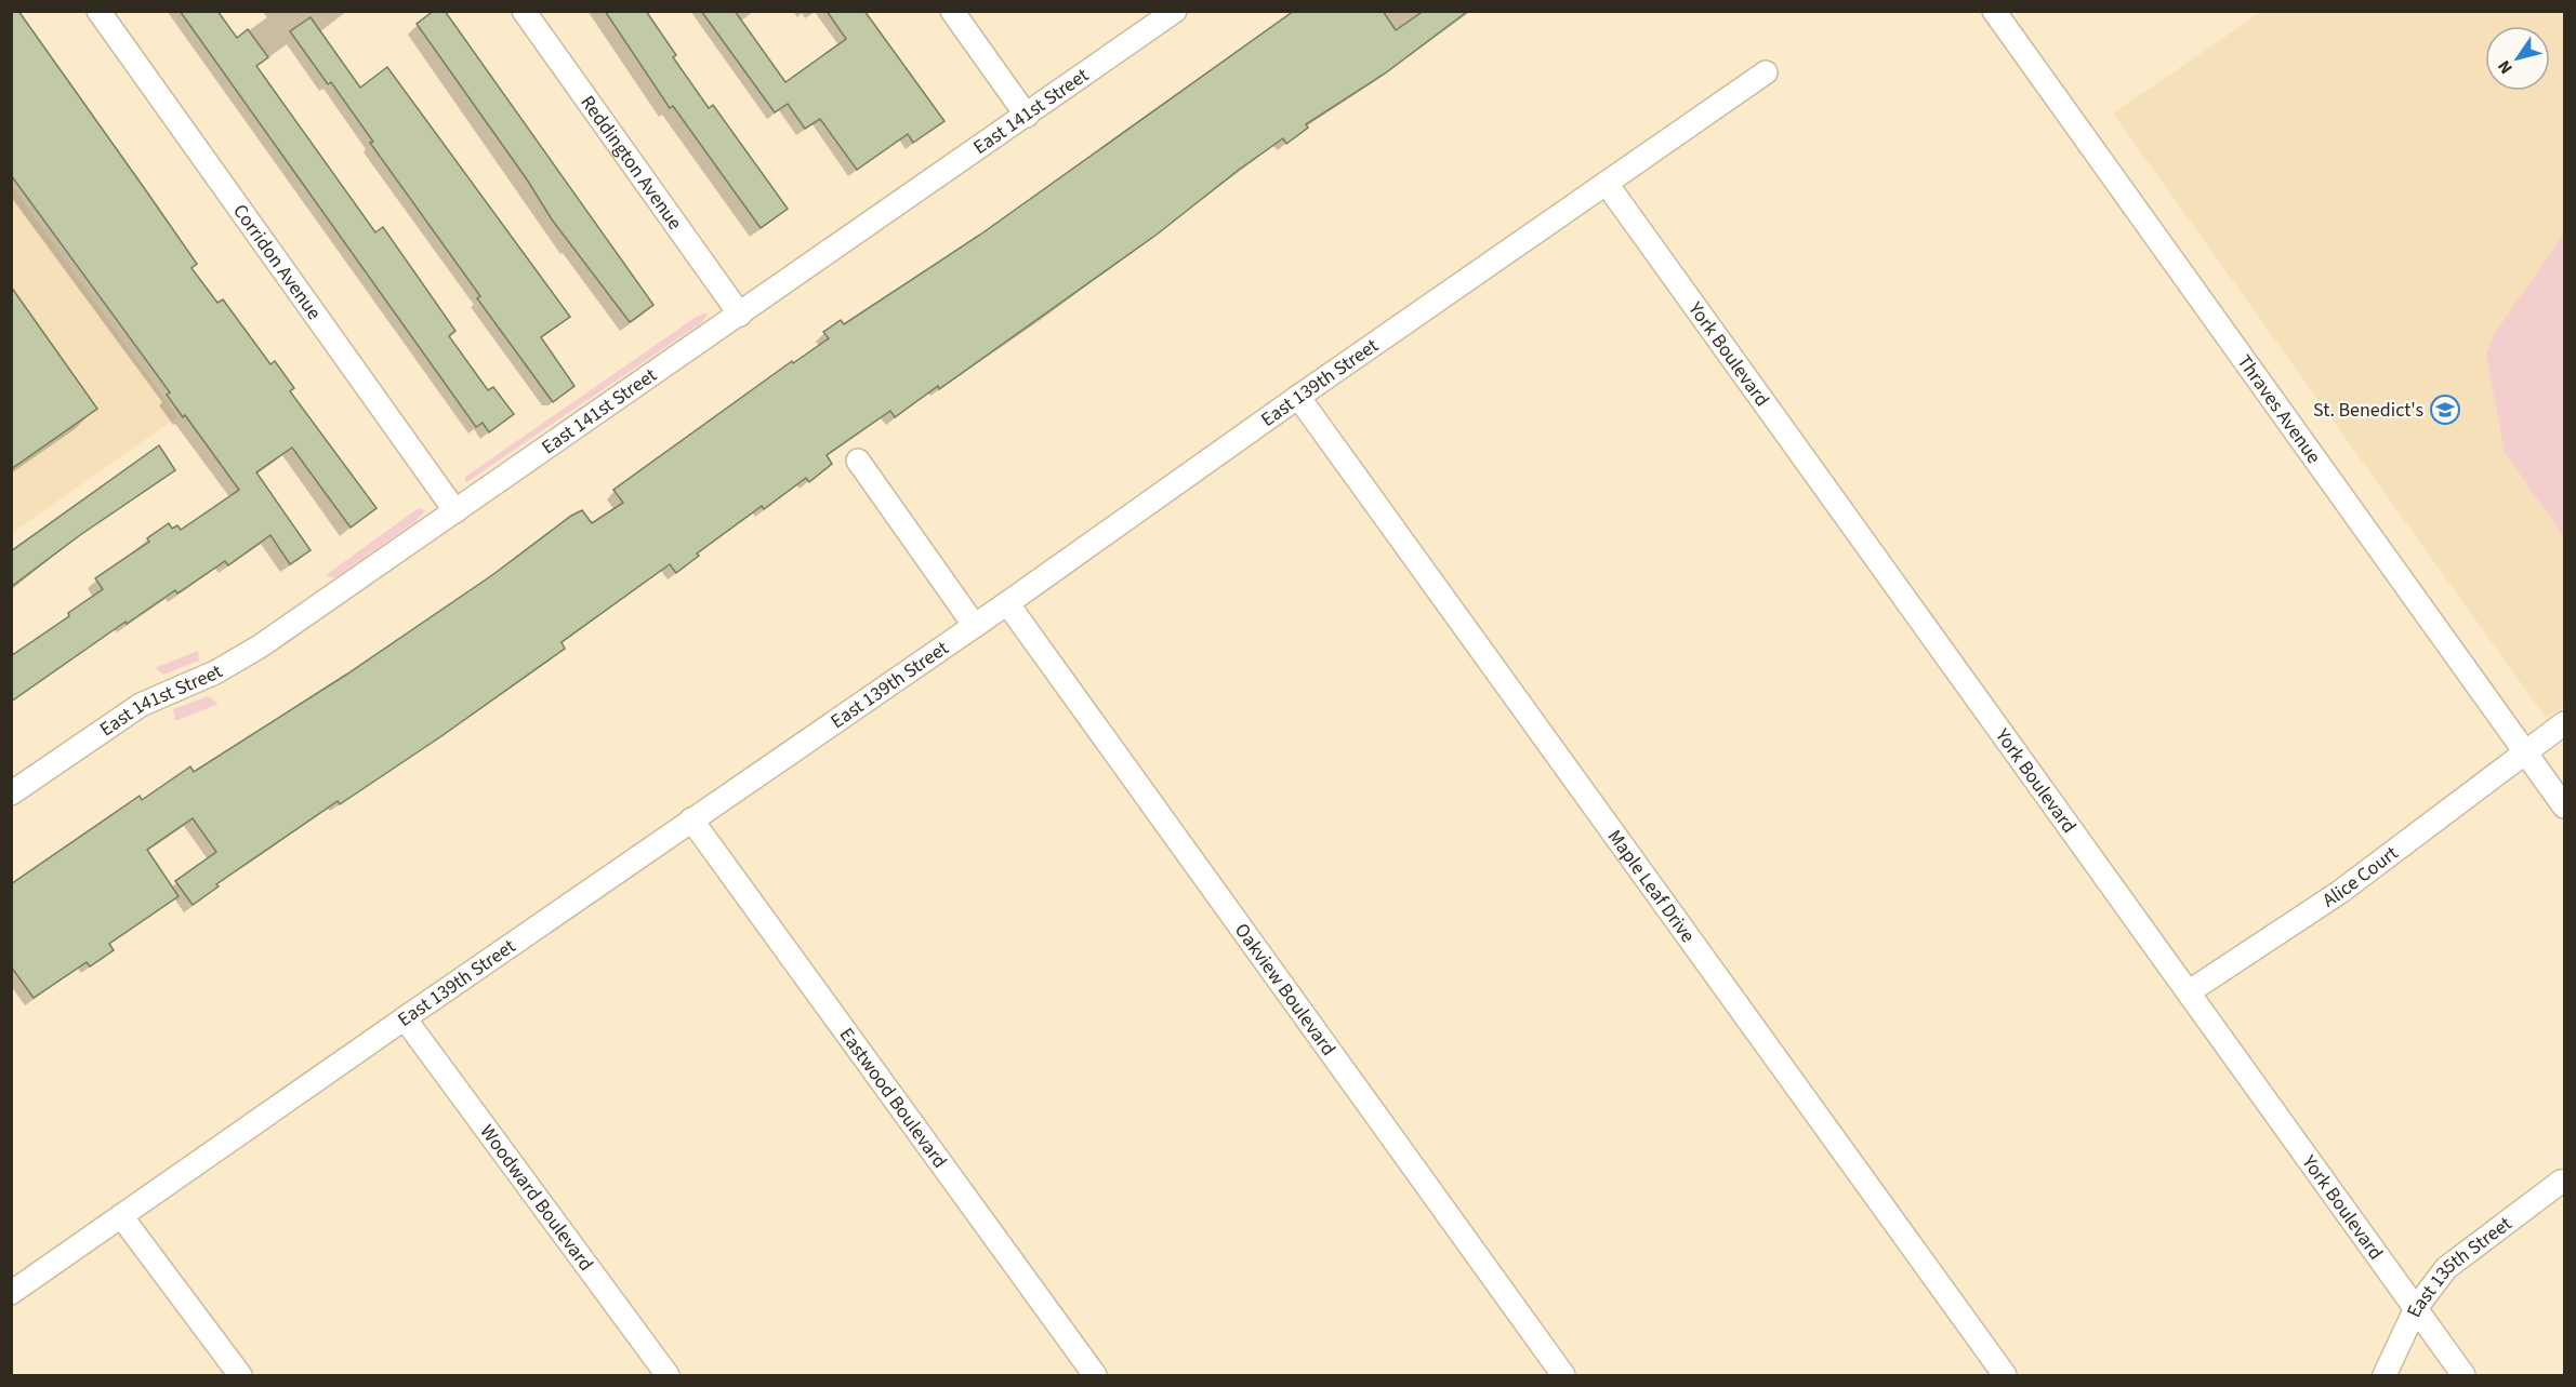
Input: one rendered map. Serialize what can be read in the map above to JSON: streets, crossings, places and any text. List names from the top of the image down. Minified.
{"streets":{"street":["East 141st Street","Reddington Avenue","Corridon Avenue","York Boulevard","East 139th Street","Thraves Avenue","Alice Court","Maple Leaf Drive","Oakview Boulevard","Eastwood Boulevard","Woodward Boulevard","East 135th Street"]},"crossings":[["East 141st Street","Reddington Avenue"],["East 141st Street","Corridon Avenue"],["York Boulevard","East 139th Street"],["York Boulevard","Alice Court"],["York Boulevard","East 135th Street"],["East 139th Street","Maple Leaf Drive"],["East 139th Street","Oakview Boulevard"],["East 139th Street","Eastwood Boulevard"],["East 139th Street","Woodward Boulevard"],["Thraves Avenue","Alice Court"]],"places":{"school or university":["St. Benedict's"]},"north":"bottom left"}
